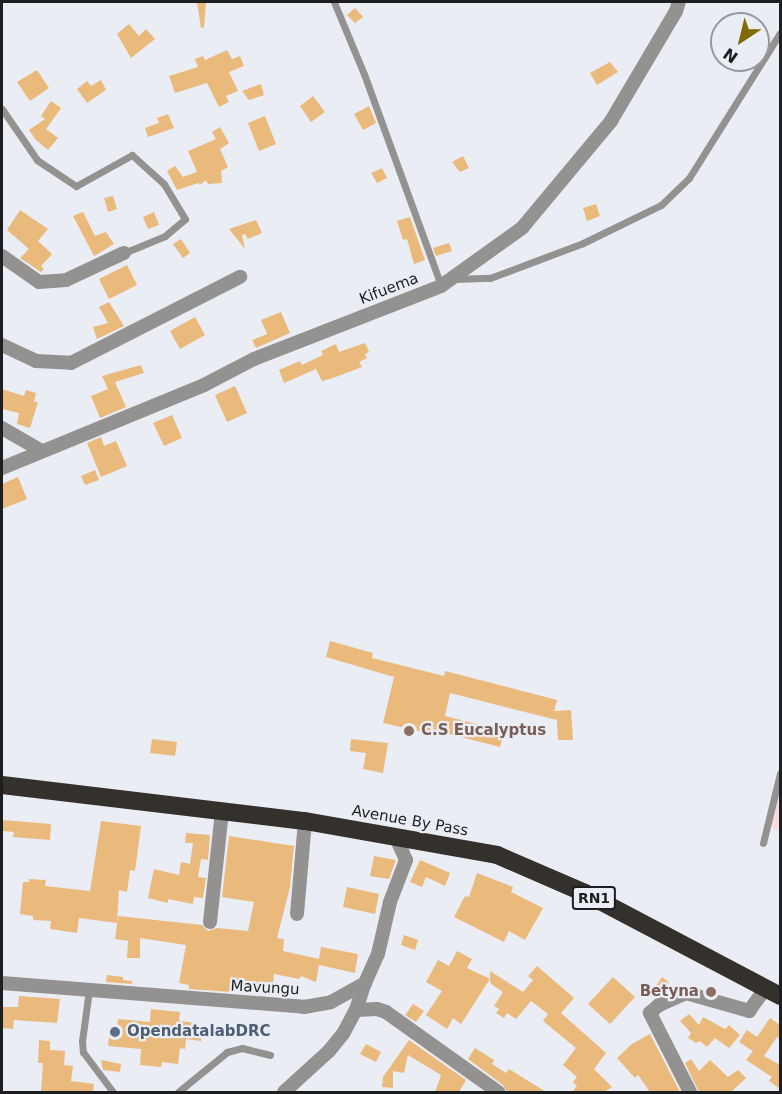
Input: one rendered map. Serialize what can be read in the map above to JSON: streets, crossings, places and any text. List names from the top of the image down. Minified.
{"streets":{"highway":["Avenue By Pass","RN1"],"street":["Kifuema","Mavungu"]},"places":["C.S Eucalyptus","Betyna","OpendatalabDRC"],"north":"bottom left"}
